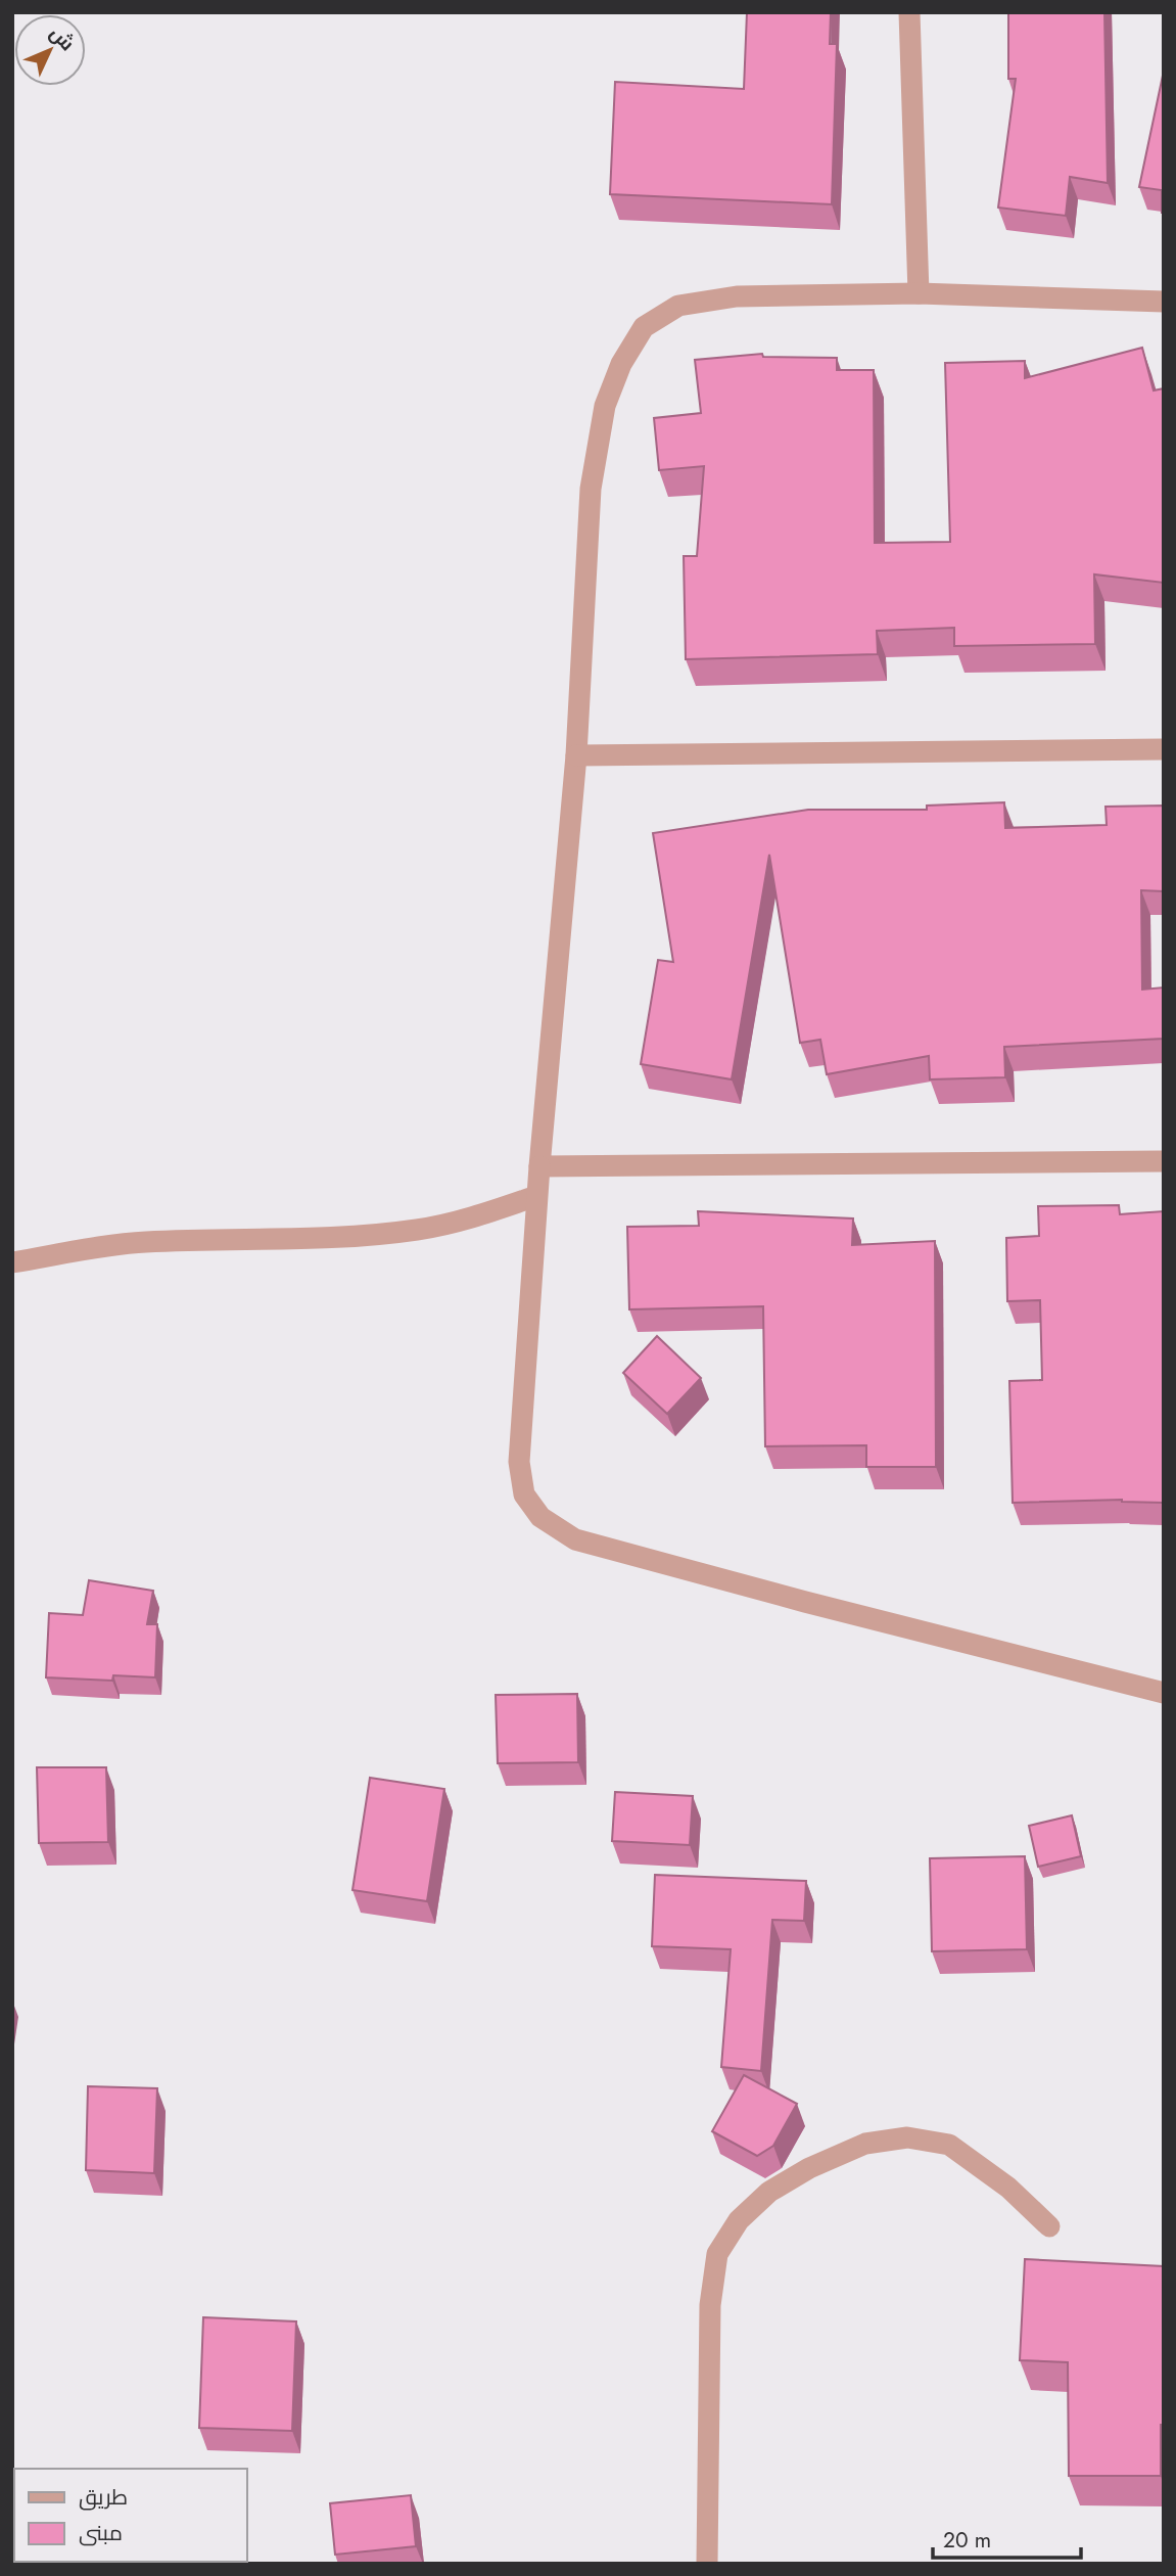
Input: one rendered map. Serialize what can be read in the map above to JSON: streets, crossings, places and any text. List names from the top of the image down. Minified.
{"legend":["طريق","مبنى"],"scale_bar":"20 m","north":"top right"}
